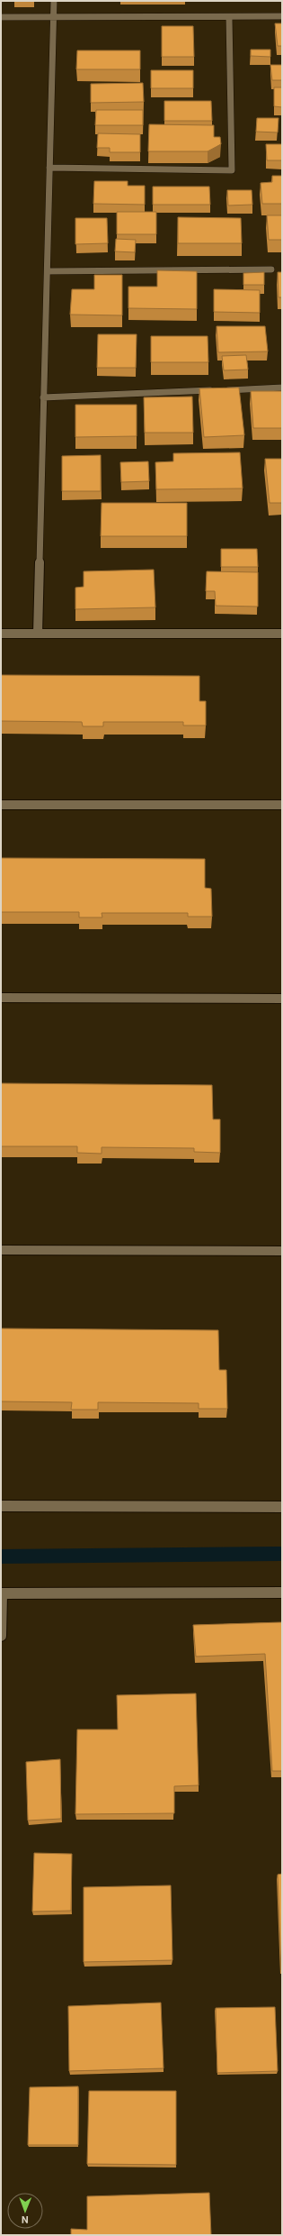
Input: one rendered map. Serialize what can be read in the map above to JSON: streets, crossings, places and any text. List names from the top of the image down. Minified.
{"north":"bottom"}
